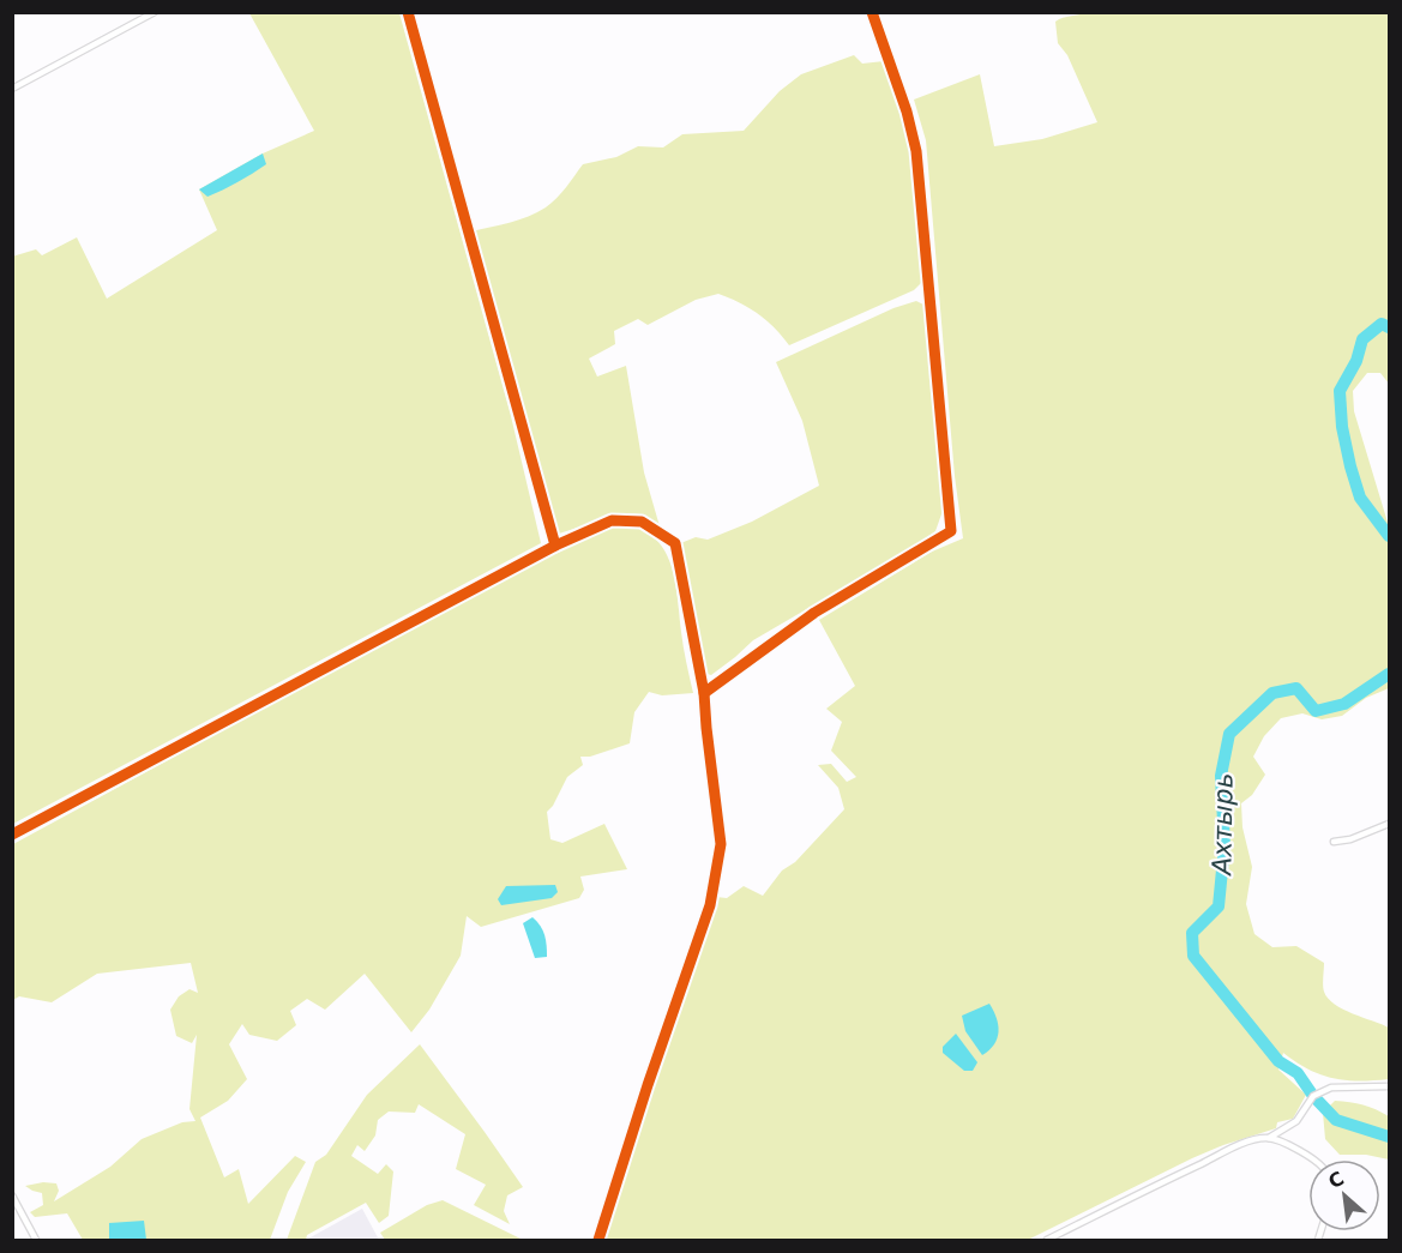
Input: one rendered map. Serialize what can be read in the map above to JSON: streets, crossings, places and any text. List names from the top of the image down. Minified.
{"water":["Ахтырь"],"north":"top left"}
